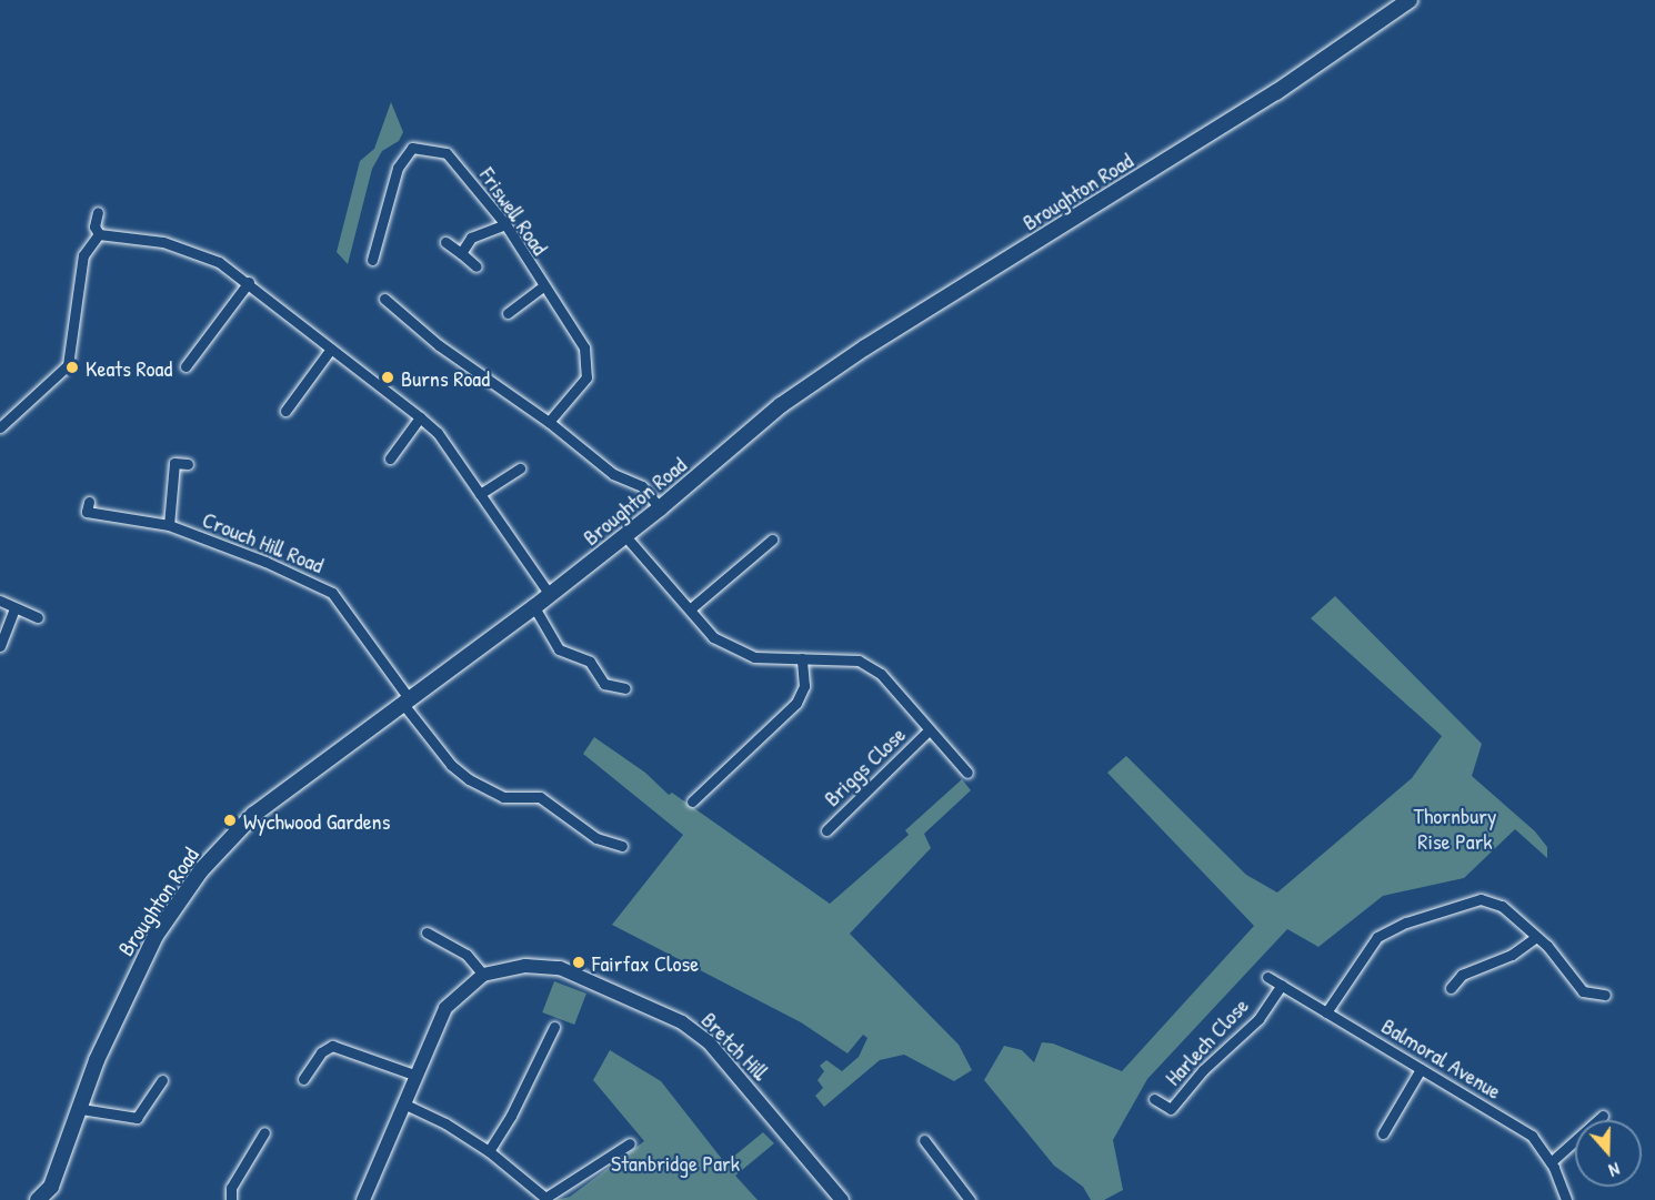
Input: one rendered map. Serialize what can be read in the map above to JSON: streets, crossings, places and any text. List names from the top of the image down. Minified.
{"streets":{"main road":["Broughton Road"],"street":["Friswell Road","Crouch Hill Road","Briggs Close","Harlech Close","Bretch Hill","Balmoral Avenue"]},"crossings":[["Broughton Road","Crouch Hill Road"],["Harlech Close","Balmoral Avenue"]],"parks":["Thornbury Rise Park","Stanbridge Park"],"places":["Keats Road","Burns Road","Wychwood Gardens","Fairfax Close"],"north":"bottom"}
